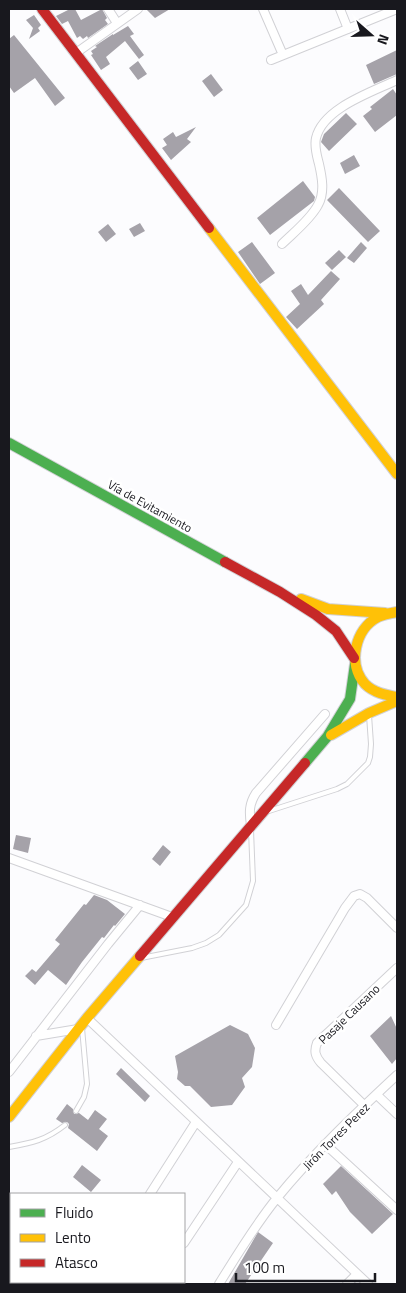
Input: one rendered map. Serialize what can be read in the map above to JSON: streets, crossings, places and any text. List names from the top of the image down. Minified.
{"streets":{"main road":["Vía de Evitamiento"],"street":["Pasaje Causano","Jirón Torres Perez"]},"crossings":[["Pasaje Causano","Jirón Torres Perez"]],"legend":["Fluido","Lento","Atasco"],"scale_bar":"100 m","north":"right"}
